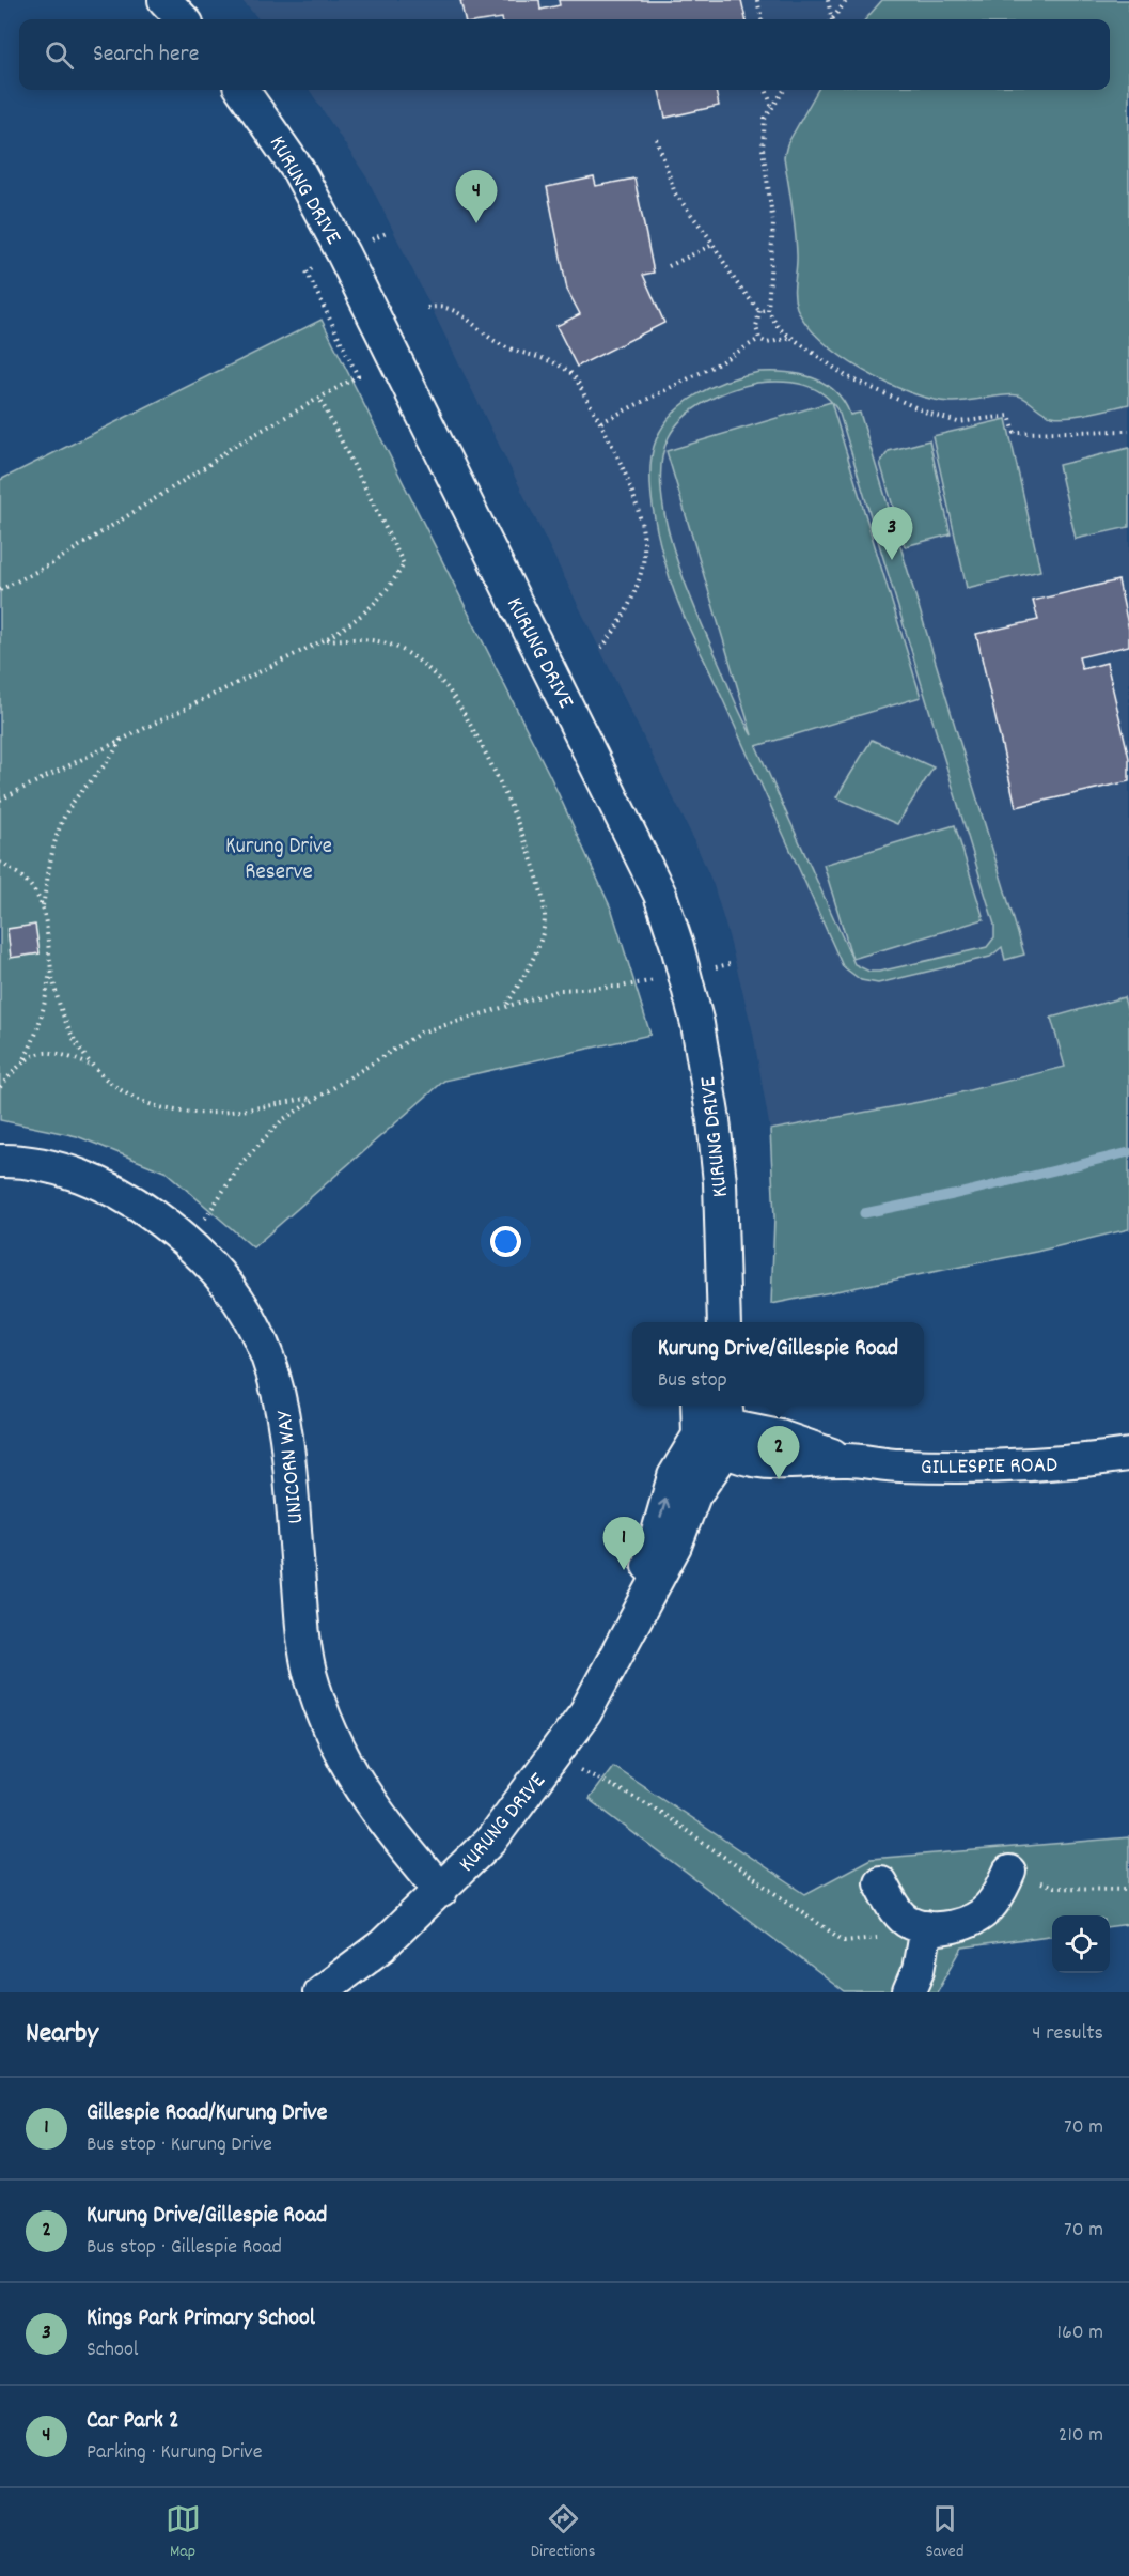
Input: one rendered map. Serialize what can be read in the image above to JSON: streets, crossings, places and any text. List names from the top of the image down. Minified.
{"streets":{"street":["KURUNG DRIVE","GILLESPIE ROAD","UNICORN WAY"]},"crossings":[["KURUNG DRIVE","GILLESPIE ROAD"],["KURUNG DRIVE","UNICORN WAY"]],"parks":["Kurung Drive Reserve"],"page":{"search":"Search here","pins":["4","3","2","1"],"popup":["Kurung Drive/Gillespie Road","Bus stop"],"heading":["Nearby","4 results"],"list":[{"mark":"1","name":"Gillespie Road/Kurung Drive","note":"Bus stop · Kurung Drive","value":"70 m"},{"mark":"2","name":"Kurung Drive/Gillespie Road","note":"Bus stop · Gillespie Road","value":"70 m"},{"mark":"3","name":"Kings Park Primary School","note":"School","value":"160 m"},{"mark":"4","name":"Car Park 2","note":"Parking · Kurung Drive","value":"210 m"}],"nav":["Map","Directions","Saved"]}}
